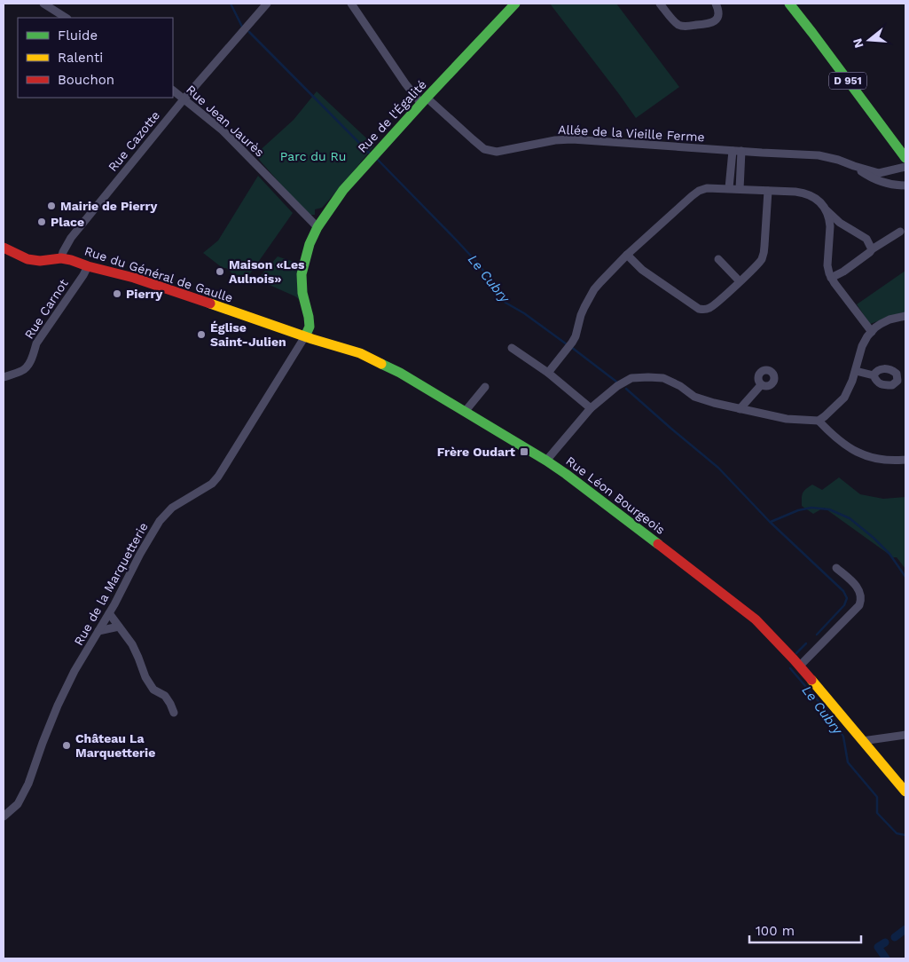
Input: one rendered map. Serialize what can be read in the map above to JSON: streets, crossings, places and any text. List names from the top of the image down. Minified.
{"streets":{"street":["D 951","Rue de l'Égalité","Rue Jean Jaurès","Allée de la Vieille Ferme","Rue Cazotte","Rue du Général de Gaulle","Rue Carnot","Rue Léon Bourgeois","Rue de la Marquetterie"]},"crossings":[["Rue de l'Égalité","Rue Jean Jaurès"],["Rue de l'Égalité","Allée de la Vieille Ferme"],["Rue de l'Égalité","Rue du Général de Gaulle"],["Rue de l'Égalité","Rue Léon Bourgeois"],["Rue de l'Égalité","Rue de la Marquetterie"],["Rue Jean Jaurès","Rue Cazotte"],["Rue Cazotte","Rue du Général de Gaulle"],["Rue du Général de Gaulle","Rue Carnot"],["Rue du Général de Gaulle","Rue Léon Bourgeois"],["Rue du Général de Gaulle","Rue de la Marquetterie"],["Rue Léon Bourgeois","Rue de la Marquetterie"]],"water":["Le Cubry"],"parks":["Parc du Ru"],"places":{"other":["Mairie de Pierry","Place","Maison «Les Aulnois»","Pierry","Église Saint-Julien","Château La Marquetterie"],"transit":["Frère Oudart"]},"legend":["Fluide","Ralenti","Bouchon"],"scale_bar":"100 m","north":"left"}
